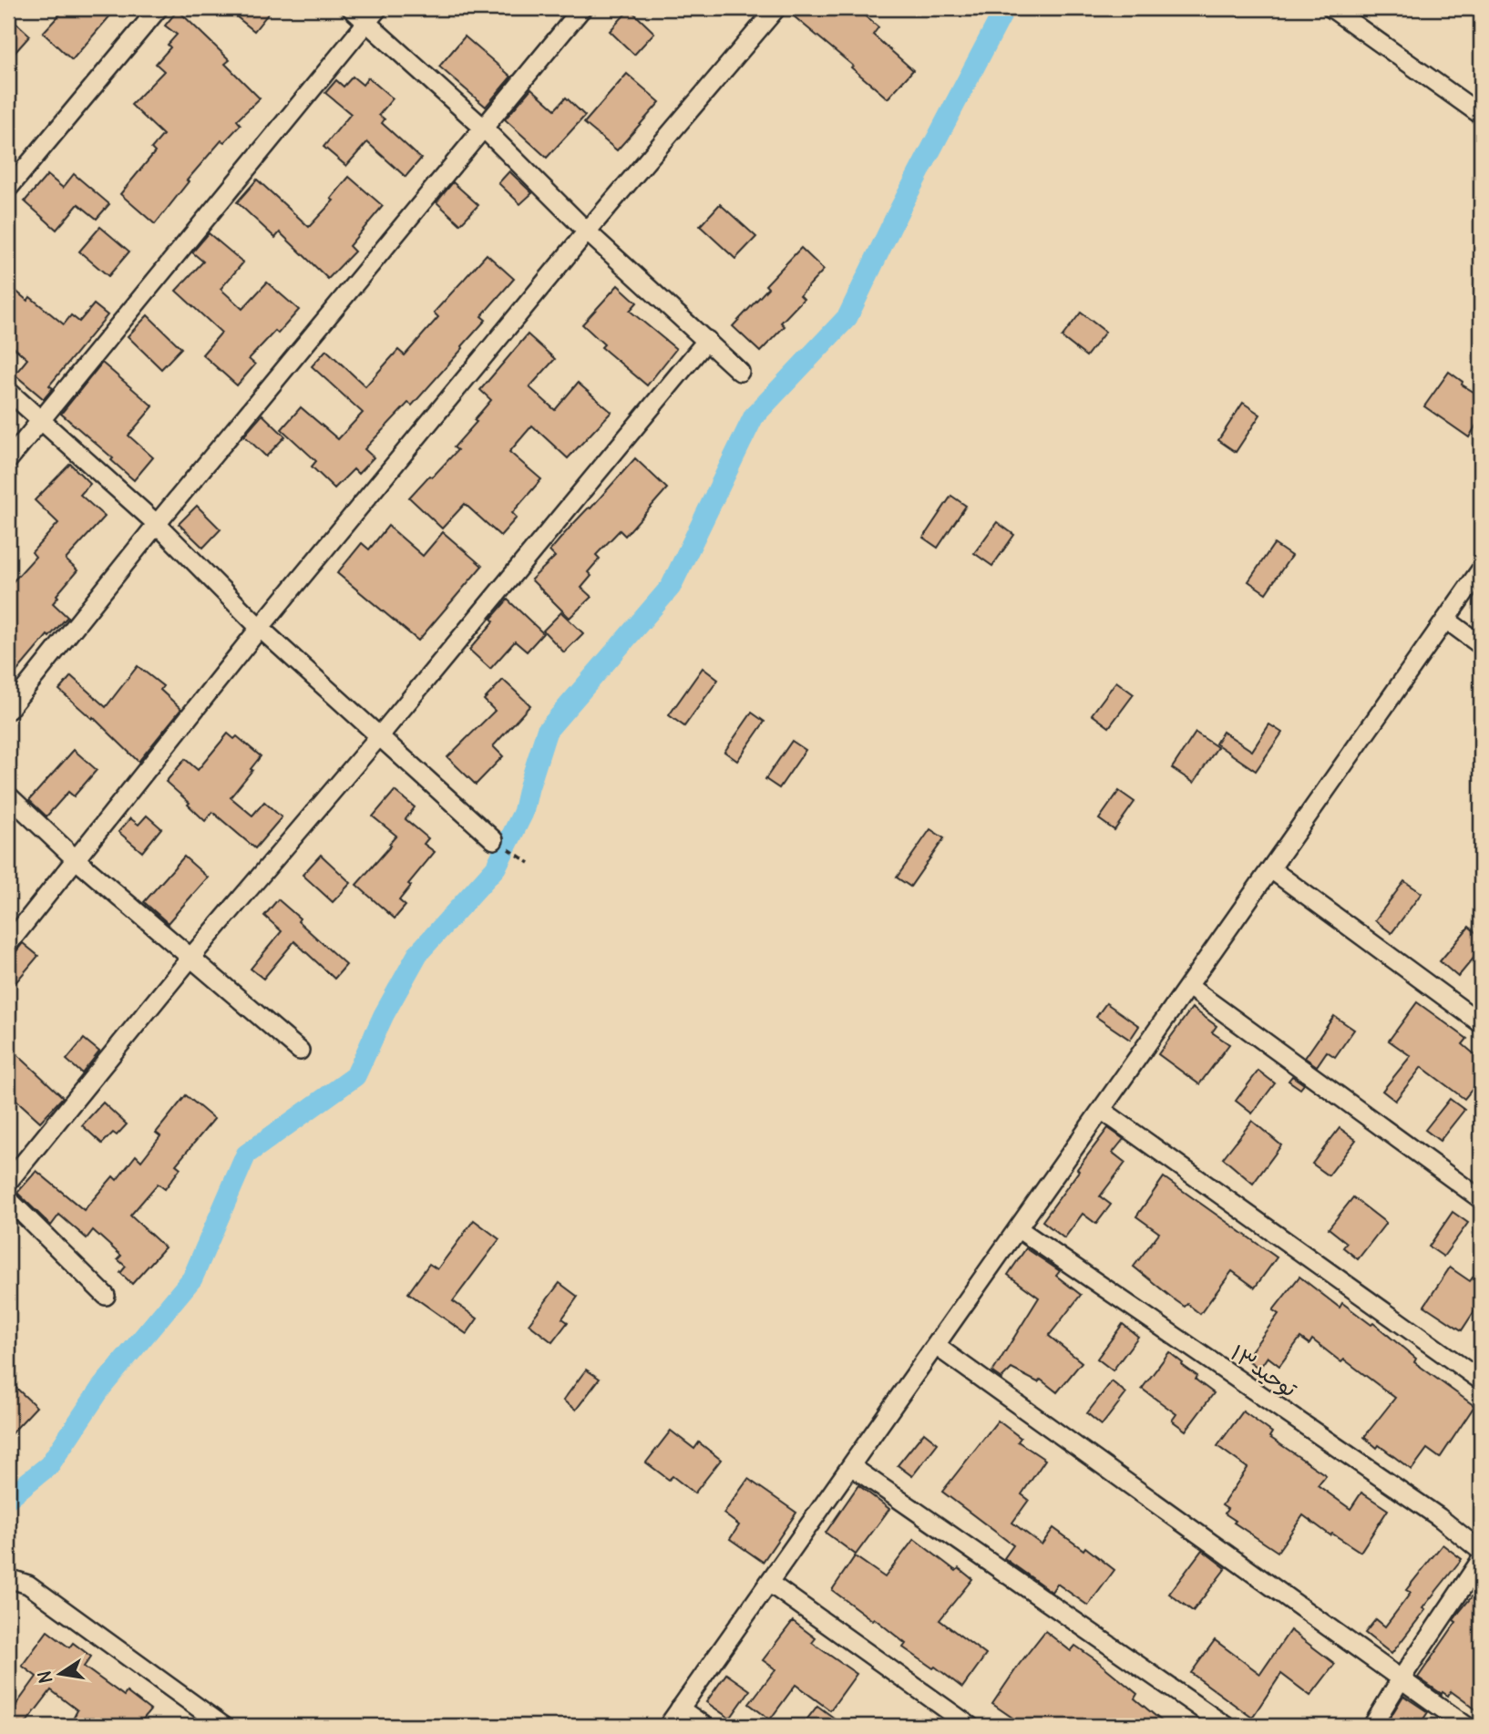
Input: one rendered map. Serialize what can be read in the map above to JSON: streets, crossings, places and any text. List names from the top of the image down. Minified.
{"streets":{"street":["توحید۱۳"]},"north":"left"}
